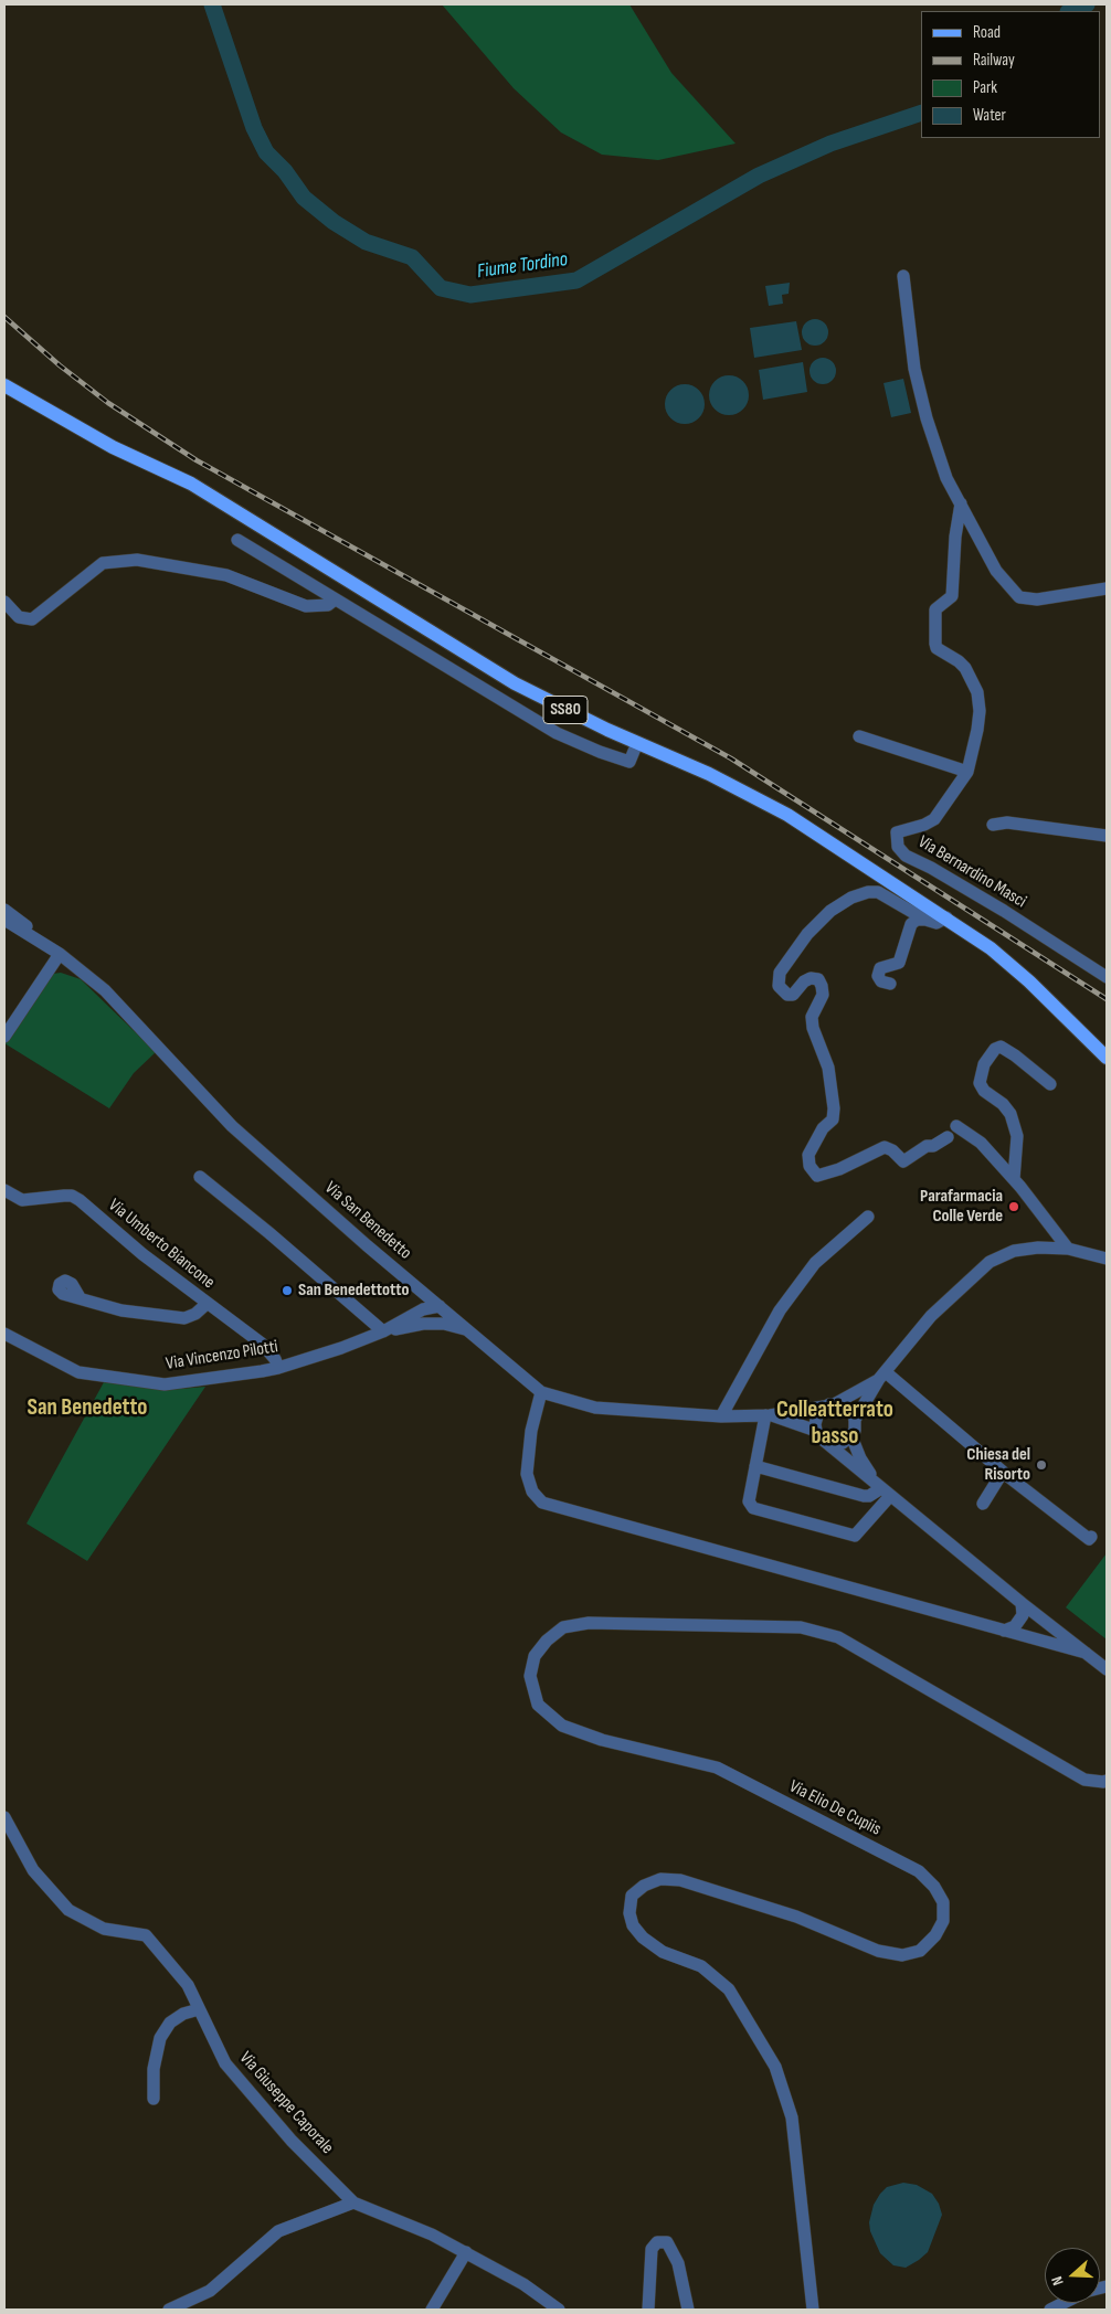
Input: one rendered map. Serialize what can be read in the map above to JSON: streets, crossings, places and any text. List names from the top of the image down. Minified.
{"streets":{"main road":["SS80"],"street":["Via Bernardino Masci","Via San Benedetto","Via Umberto Biancone","Via Vincenzo Pilotti","Via Elio De Cupiis","Via Giuseppe Caporale"]},"crossings":[["Via San Benedetto","Via Vincenzo Pilotti"],["Via Umberto Biancone","Via Vincenzo Pilotti"]],"districts":["San Benedetto","Colleatterrato basso"],"water":["Fiume Tordino"],"places":["Parafarmacia Colle Verde","San Benedettotto","Chiesa del Risorto"],"legend":["Road","Railway","Park","Water"],"north":"left"}
